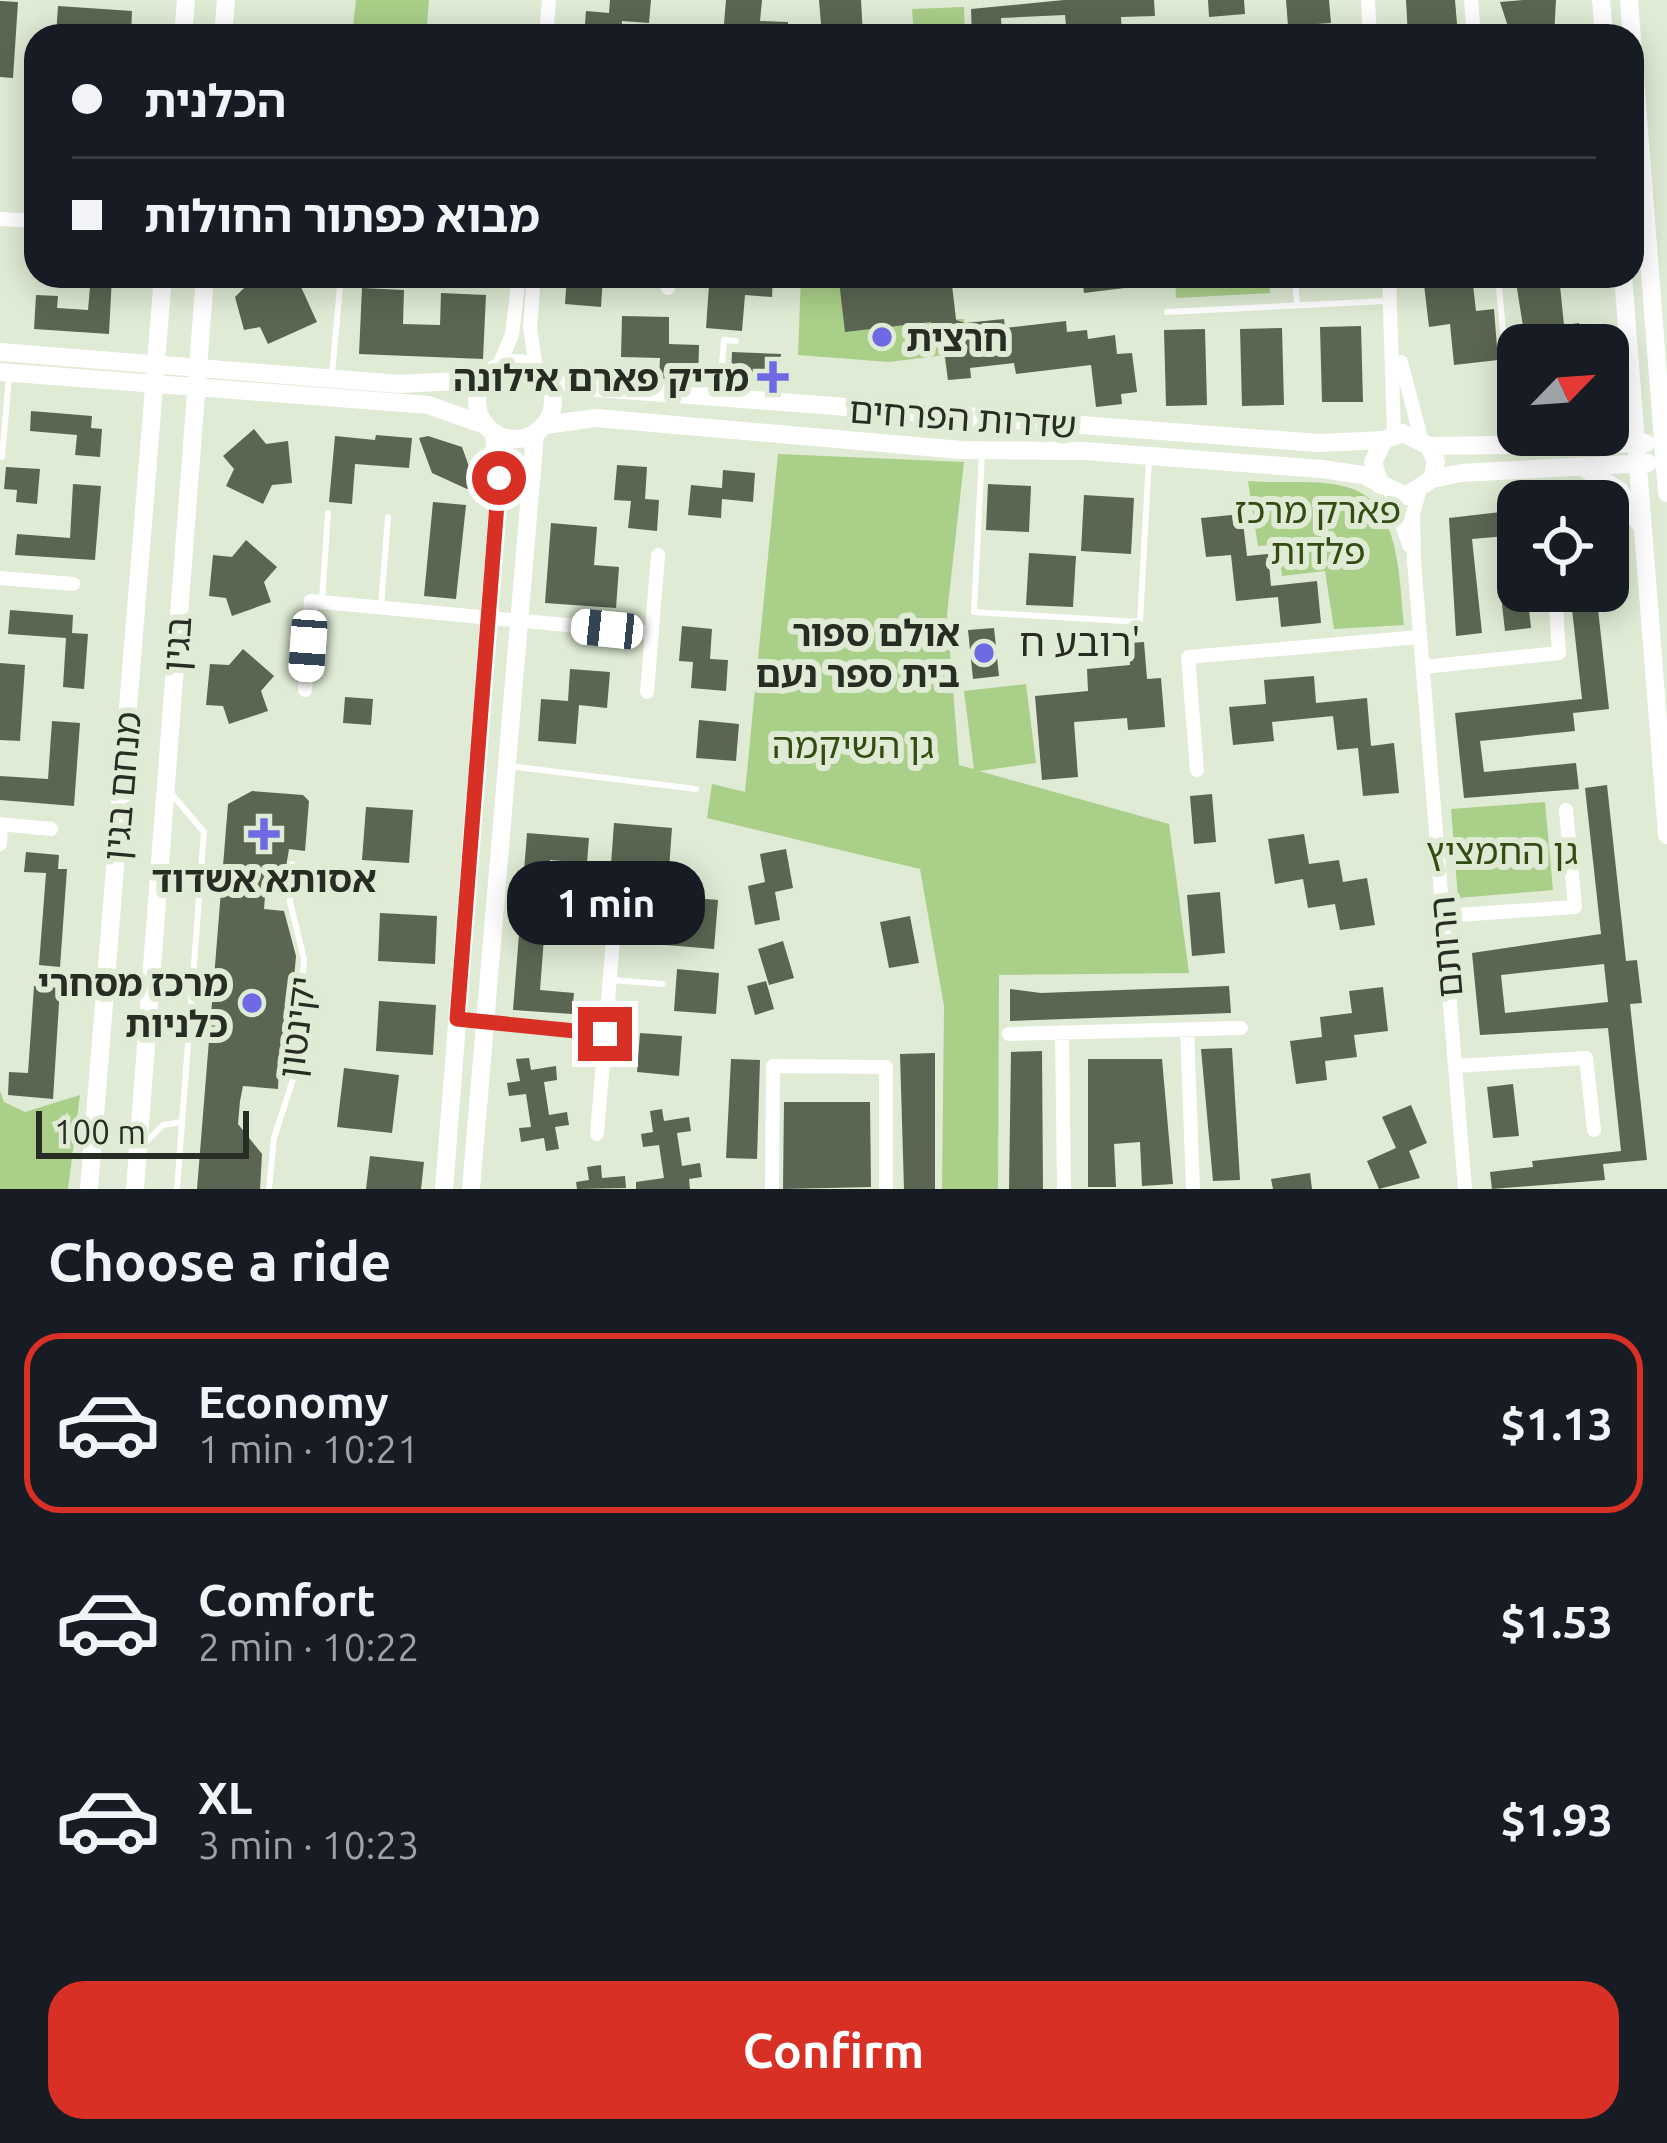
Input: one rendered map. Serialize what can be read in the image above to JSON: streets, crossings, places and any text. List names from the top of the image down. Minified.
{"streets":{"street":["שדרות הפרחים","בגין","מנחם בגין","הרותם"],"lane":["יקינטון"]},"crossings":[["שדרות הפרחים","הרותם"]],"districts":["רובע ח'"],"parks":["פארק מרכז פלדות","גן השיקמה","גן החמציץ"],"places":{"other":["חרצית","אולם ספור בית ספר נעם","מרכז מסחרי כלניות"],"health":["מדיק פארם אילונה","אסותא אשדוד"]},"scale_bar":"100 m","north":"top right","page":{"banner":["הכלנית","מבוא כפתור החולות"],"bubble":"1 min","scale":"100 m","heading":"Choose a ride","list":[{"name":"Economy","note":"1 min · 10:21","value":"$1.13"},{"name":"Comfort","note":"2 min · 10:22","value":"$1.53"},{"name":"XL","note":"3 min · 10:23","value":"$1.93"}],"buttons":"Confirm"}}
